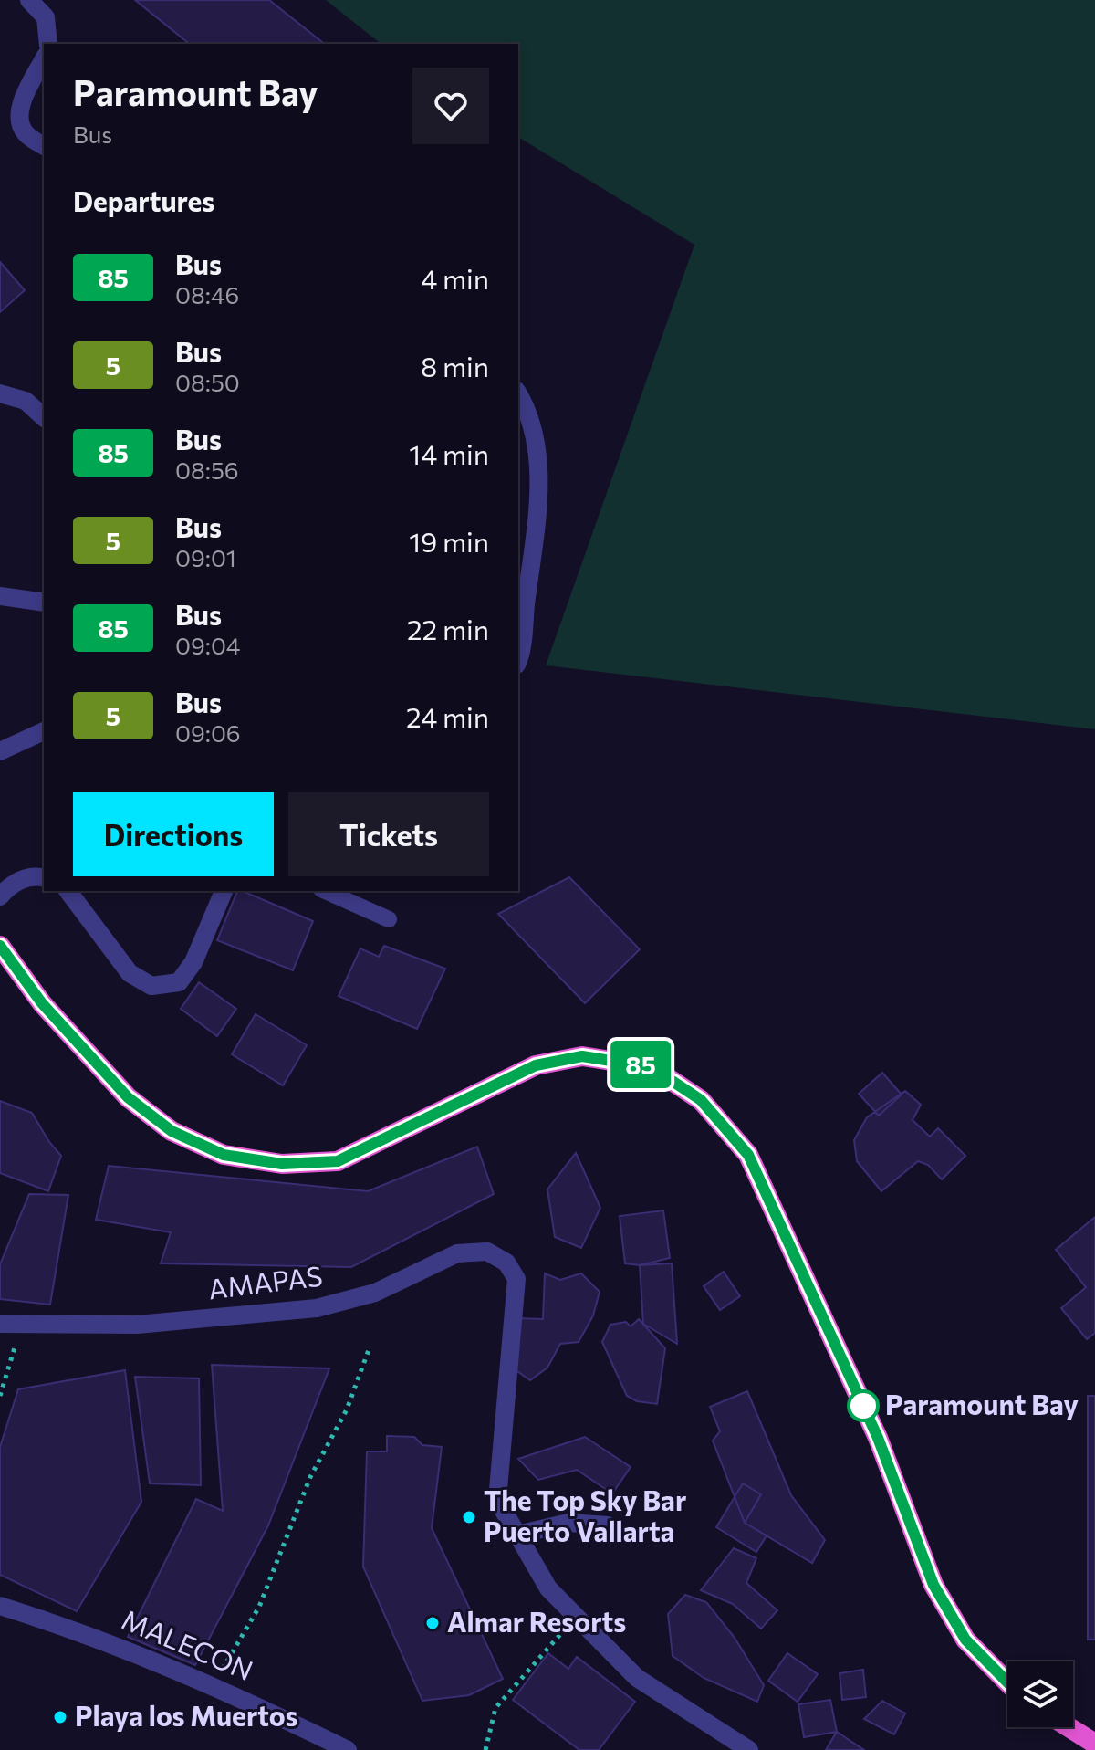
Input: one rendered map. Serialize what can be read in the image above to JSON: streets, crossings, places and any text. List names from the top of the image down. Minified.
{"streets":{"street":["AMAPAS","MALECON"]},"places":["Paramount Bay","The Top Sky Bar Puerto Vallarta","Almar Resorts","Playa los Muertos"],"lines":["bus line 85"],"page":{"on_map":"85","heading":[["Paramount Bay","Bus"],"Departures"],"list":[{"mark":"85","name":"Bus","note":"08:46","value":"4 min"},{"mark":"5","name":"Bus","note":"08:50","value":"8 min"},{"mark":"85","name":"Bus","note":"08:56","value":"14 min"},{"mark":"5","name":"Bus","note":"09:01","value":"19 min"},{"mark":"85","name":"Bus","note":"09:04","value":"22 min"},{"mark":"5","name":"Bus","note":"09:06","value":"24 min"}],"buttons":["Directions","Tickets"]}}
